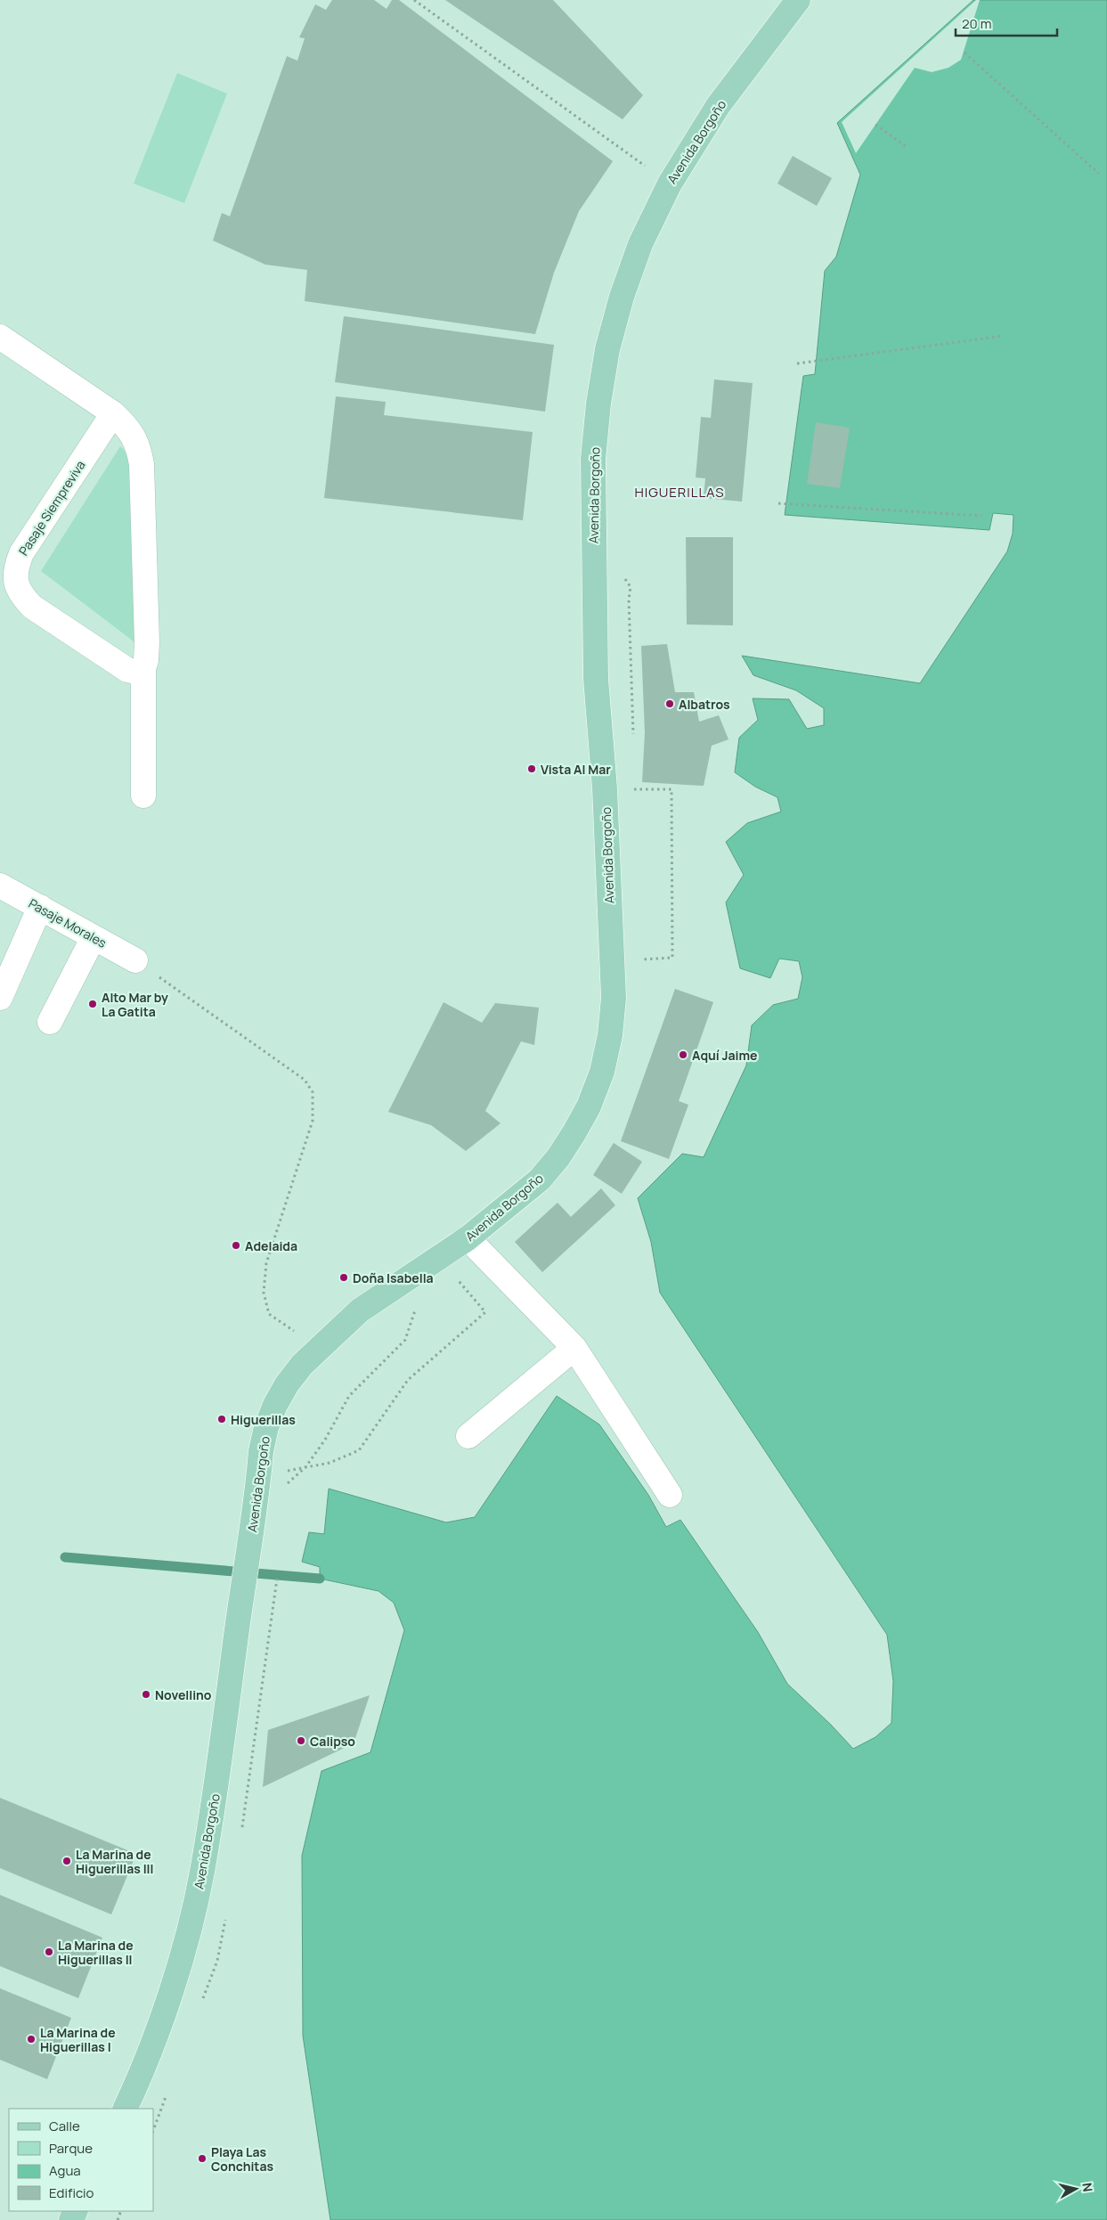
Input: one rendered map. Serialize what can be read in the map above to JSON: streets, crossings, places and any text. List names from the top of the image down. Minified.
{"streets":{"main road":["Avenida Borgoño"],"street":["Pasaje Siempreviva","Pasaje Morales"]},"districts":["HIGUERILLAS"],"places":["Albatros","Vista Al Mar","Alto Mar by La Gatita","Aquí Jaime","Adelaida","Doña Isabella","Higuerillas","Novellino","Calipso","La Marina de Higuerillas III","La Marina de Higuerillas II","La Marina de Higuerillas I","Playa Las Conchitas"],"legend":["Calle","Parque","Agua","Edificio"],"scale_bar":"20 m","north":"right"}
